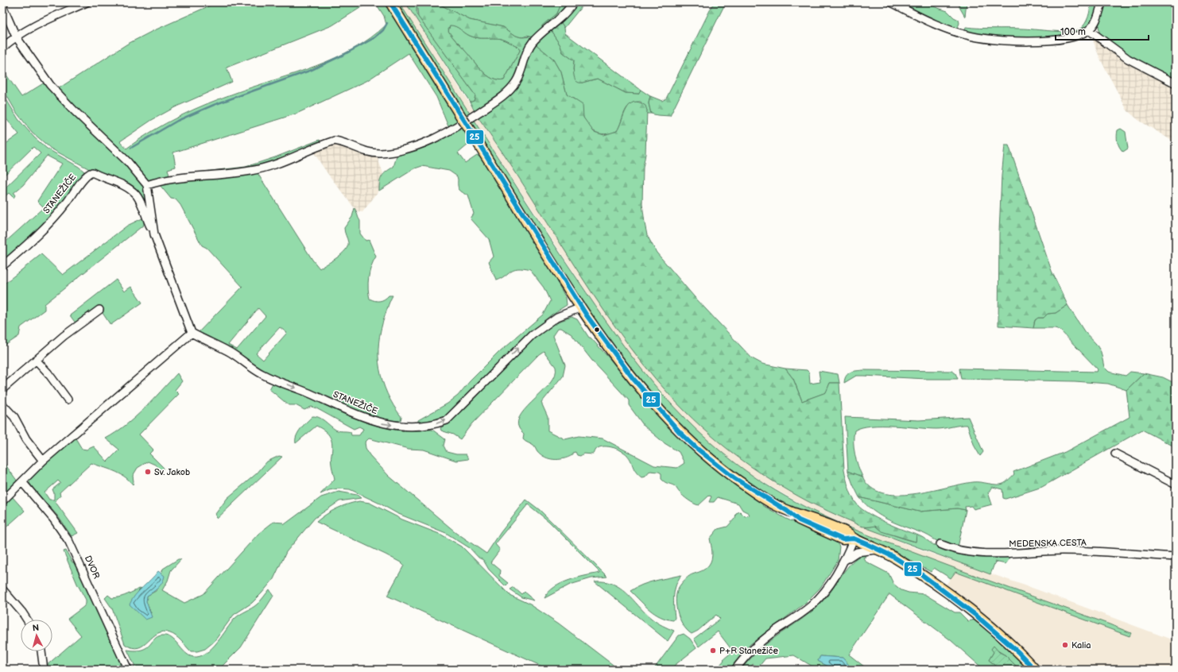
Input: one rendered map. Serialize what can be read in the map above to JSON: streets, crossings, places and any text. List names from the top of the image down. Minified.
{"streets":{"street":["STANEŽIČE","MEDENSKA CESTA","DVOR"]},"one_way":["STANEŽIČE"],"places":["Sv. Jakob","Kalia","P+R Stanežiče"],"lines":["transit line 25"],"scale_bar":"100 m","north":"top"}
